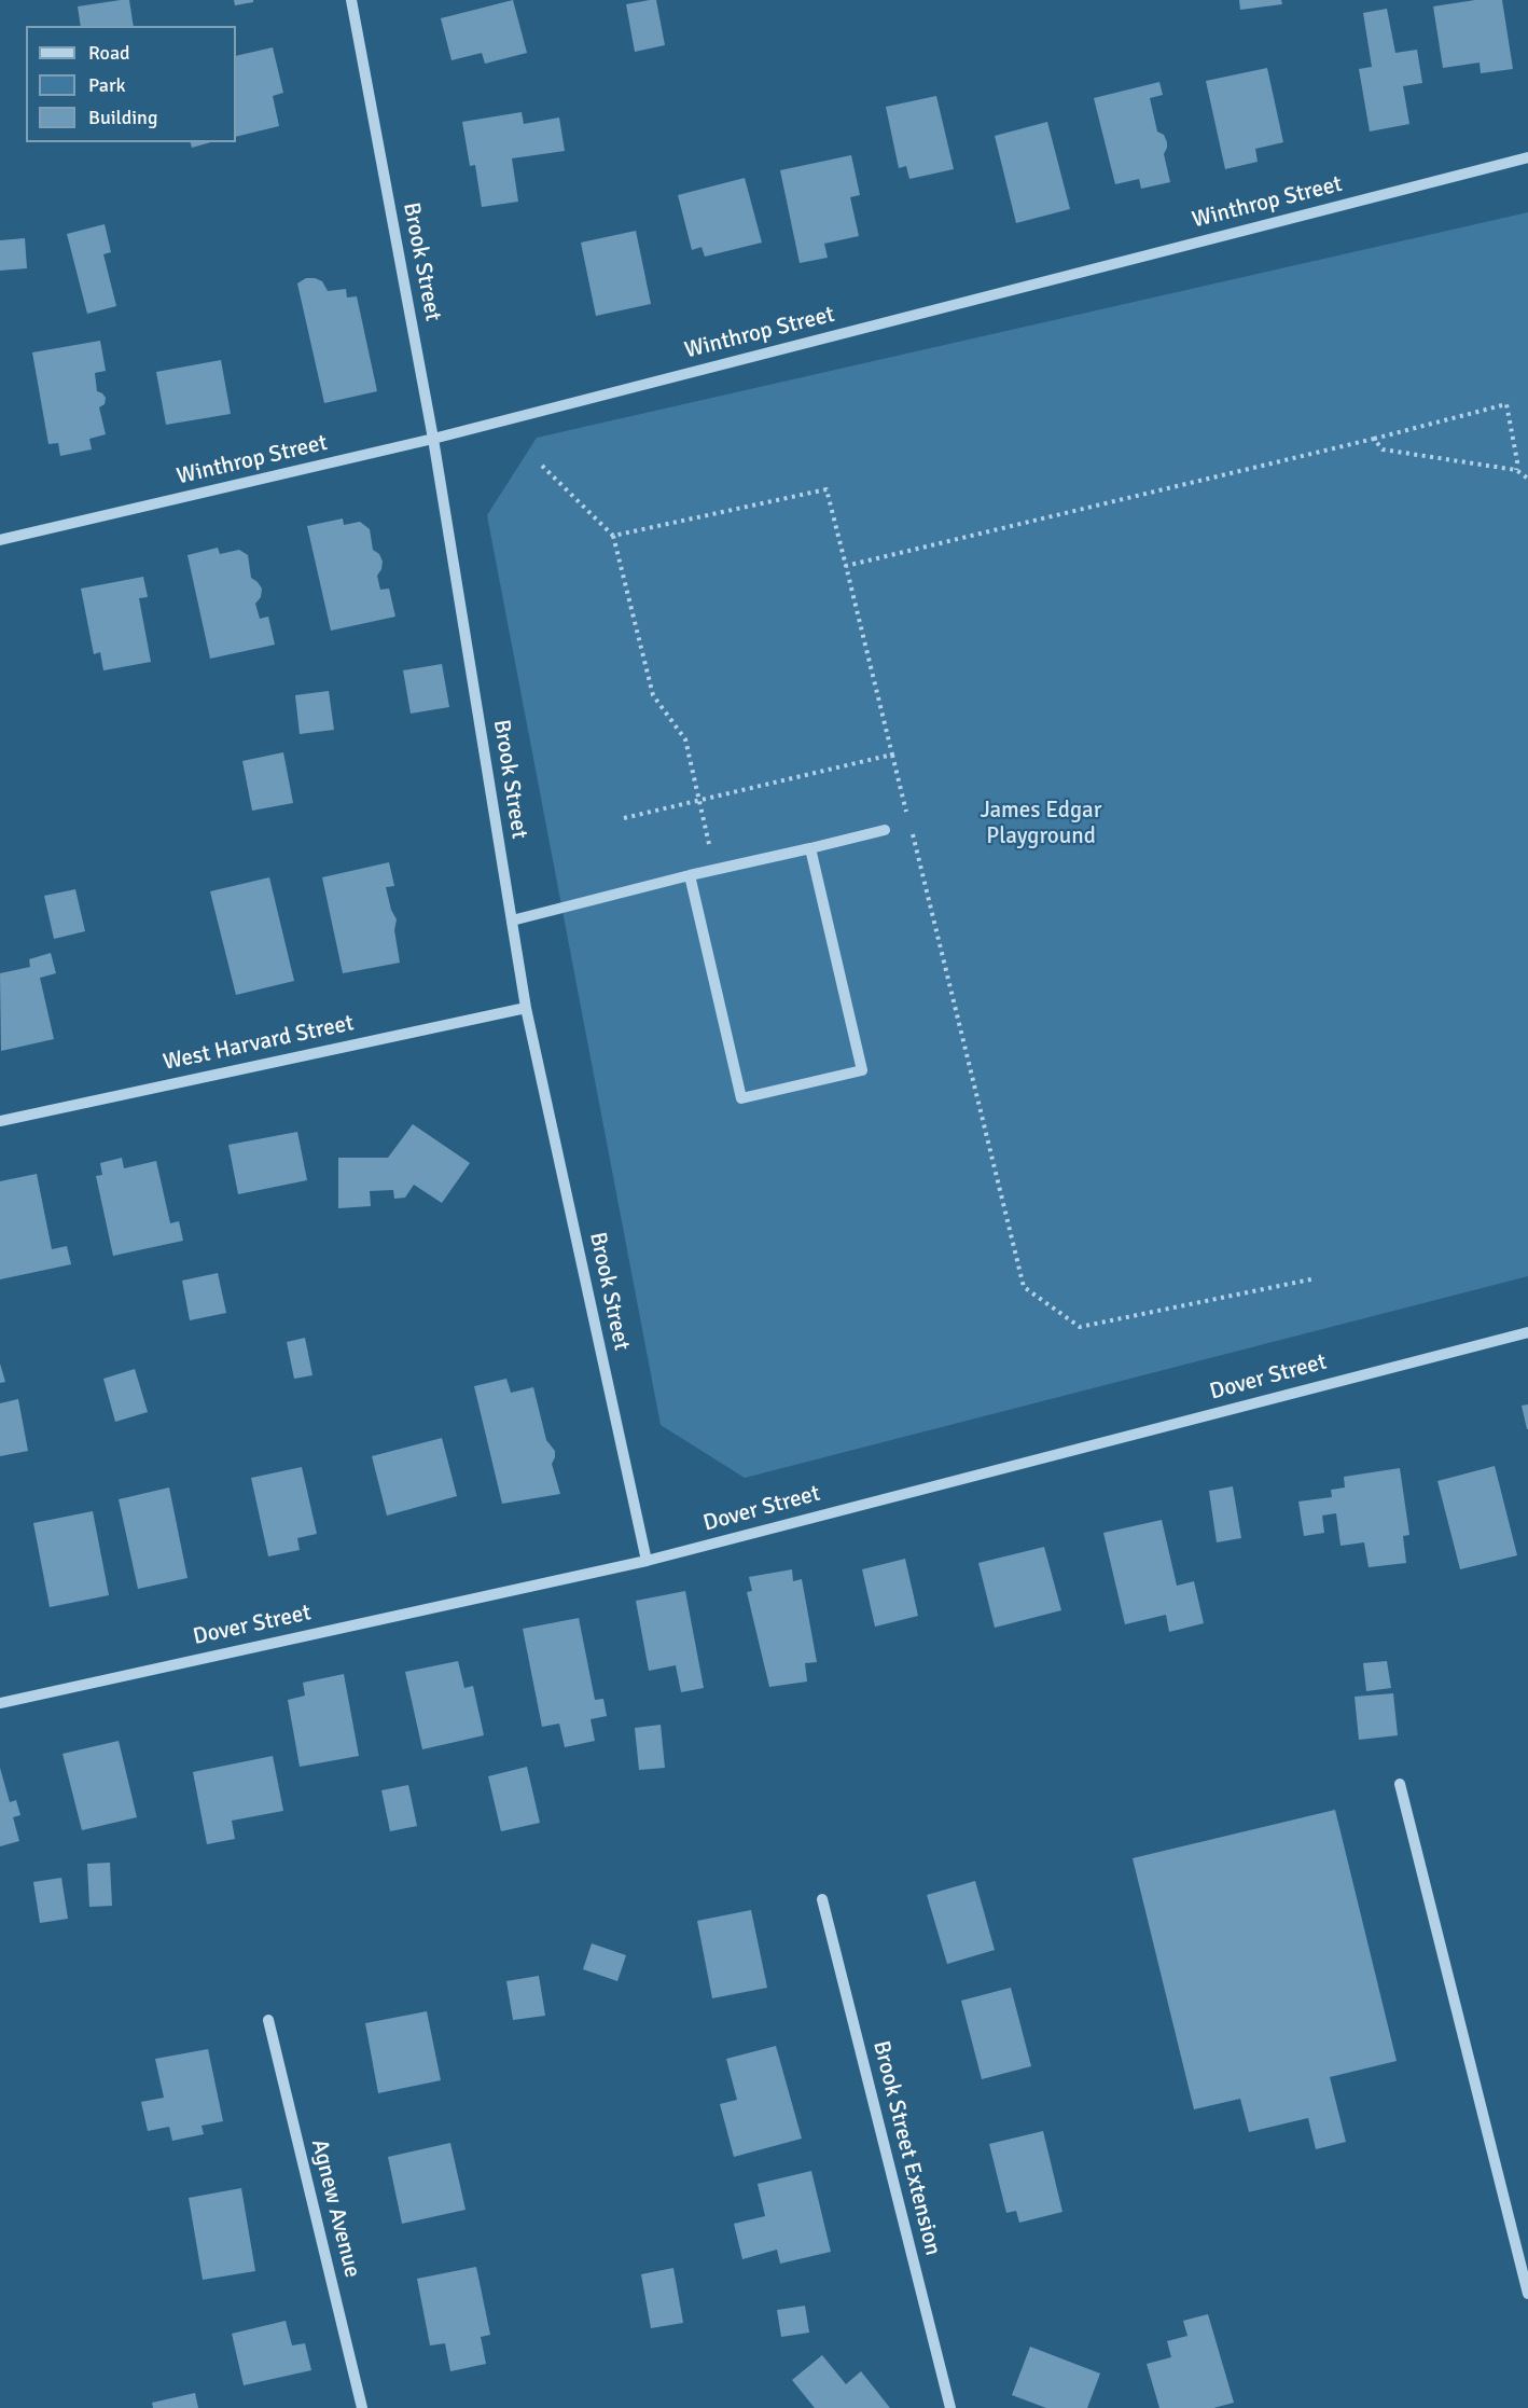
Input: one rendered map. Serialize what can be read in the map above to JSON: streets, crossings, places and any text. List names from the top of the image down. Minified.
{"streets":{"street":["Winthrop Street","Brook Street","West Harvard Street","Dover Street","Brook Street Extension","Agnew Avenue"]},"crossings":[["Winthrop Street","Brook Street"],["Brook Street","West Harvard Street"],["Brook Street","Dover Street"]],"parks":["James Edgar Playground"],"legend":["Road","Park","Building"]}
